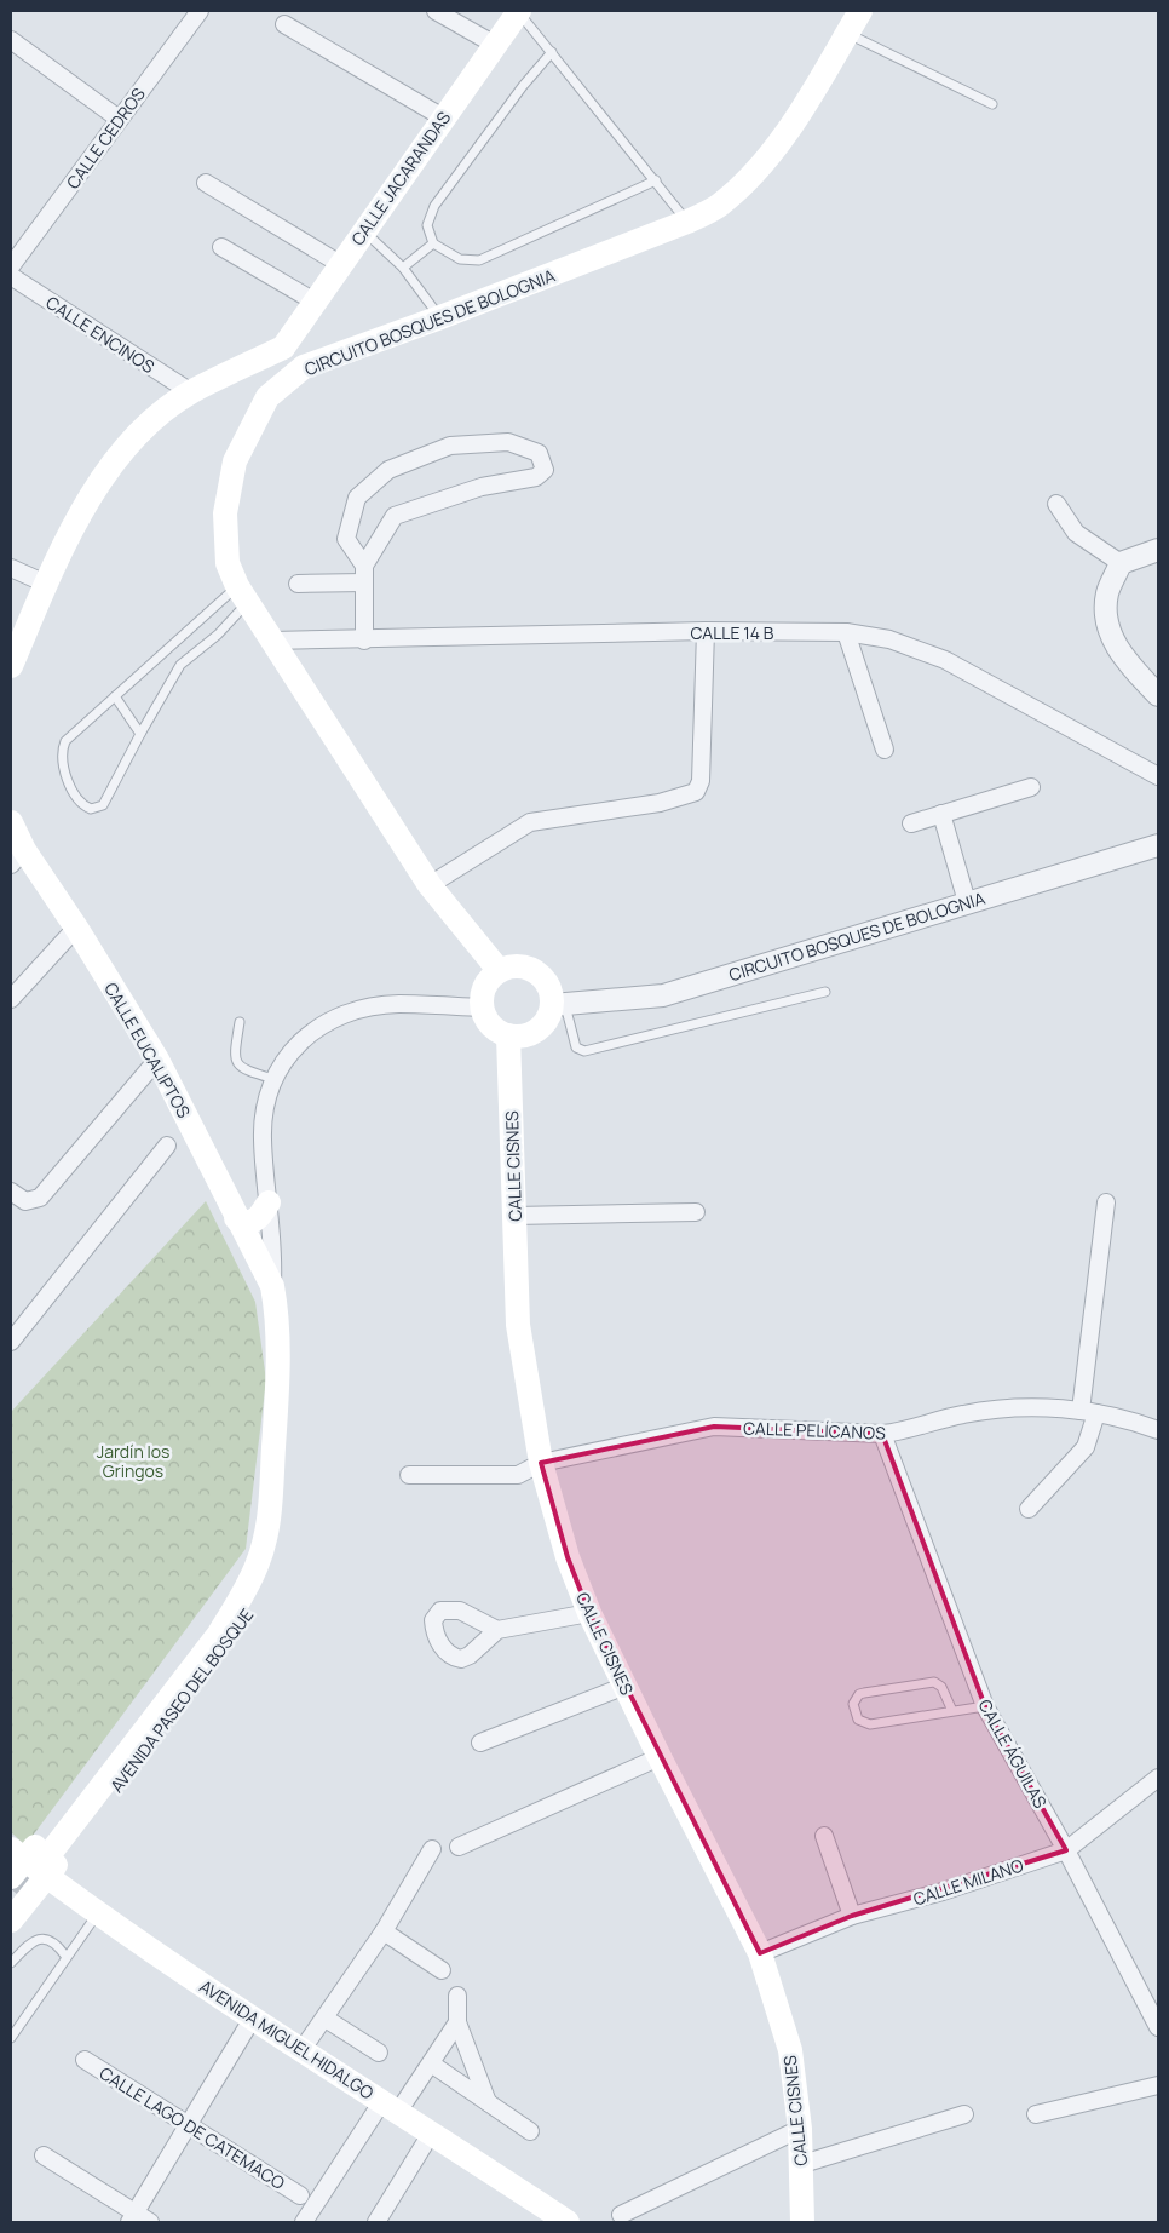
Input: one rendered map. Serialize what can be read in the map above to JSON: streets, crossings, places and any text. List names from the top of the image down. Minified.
{"streets":{"main road":["CALLE JACARANDAS","CIRCUITO BOSQUES DE BOLOGNIA","CALLE EUCALIPTOS","CALLE CISNES","AVENIDA PASEO DEL BOSQUE","AVENIDA MIGUEL HIDALGO"],"street":["CALLE CEDROS","CALLE ENCINOS","CALLE 14 B","CALLE PELÍCANOS","CALLE ÁGUILAS","CALLE MILANO","CALLE LAGO DE CATEMACO"]},"crossings":[["CIRCUITO BOSQUES DE BOLOGNIA","CALLE 14 B"],["CIRCUITO BOSQUES DE BOLOGNIA","CALLE CISNES"],["CIRCUITO BOSQUES DE BOLOGNIA","AVENIDA PASEO DEL BOSQUE"],["CALLE EUCALIPTOS","AVENIDA PASEO DEL BOSQUE"],["CALLE CISNES","CALLE PELÍCANOS"],["CALLE CISNES","AVENIDA PASEO DEL BOSQUE"],["CALLE CISNES","CALLE MILANO"],["CALLE PELÍCANOS","CALLE ÁGUILAS"],["AVENIDA PASEO DEL BOSQUE","AVENIDA MIGUEL HIDALGO"],["CALLE ÁGUILAS","CALLE MILANO"]],"parks":["Jardín los Gringos"]}
